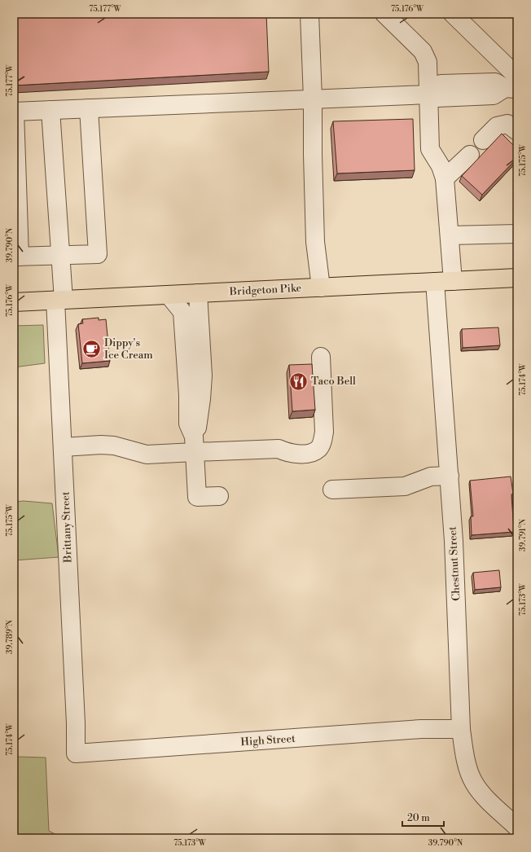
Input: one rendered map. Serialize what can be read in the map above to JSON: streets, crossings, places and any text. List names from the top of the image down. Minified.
{"streets":{"main road":["Bridgeton Pike"],"street":["Brittany Street","Chestnut Street","High Street"]},"crossings":[["Bridgeton Pike","Brittany Street"],["Bridgeton Pike","Chestnut Street"],["Brittany Street","High Street"],["Chestnut Street","High Street"]],"places":{"cafe":["Dippy's Ice Cream"],"restaurant":["Taco Bell"]},"scale_bar":"20 m","coordinates":["75.177°W","75.176°W","75.175°W","39.790°N","75.174°W","39.791°N","75.173°W","39.789°N"]}
